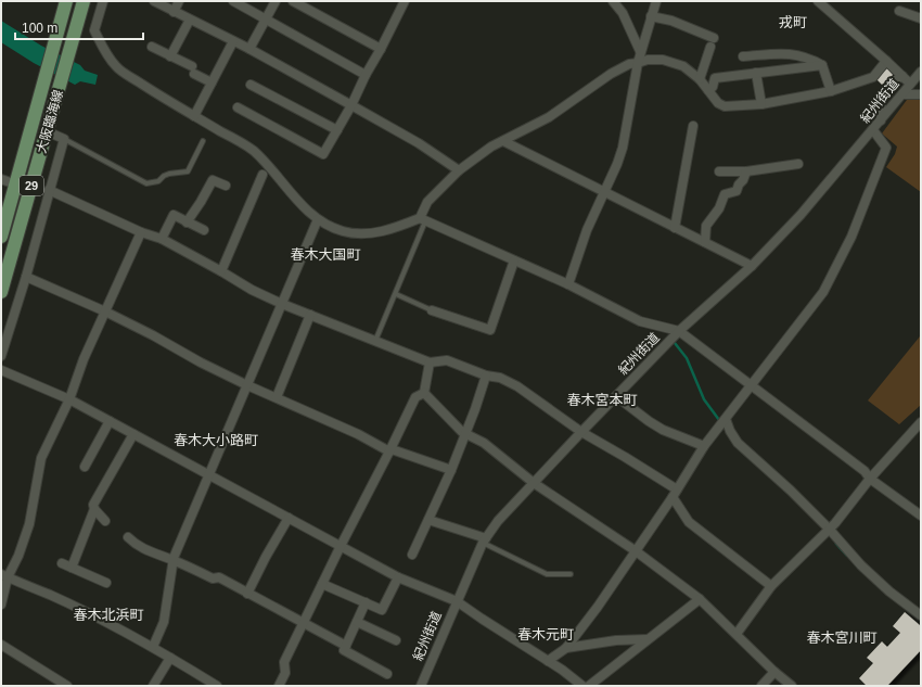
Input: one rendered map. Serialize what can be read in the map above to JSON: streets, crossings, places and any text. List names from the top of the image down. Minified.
{"streets":{"main road":["大阪臨海線","29"],"street":["紀州街道"]},"districts":["戎町","春木大国町","春木宮本町","春木大小路町","春木北浜町","春木元町","春木宮川町"],"scale_bar":"100 m"}
